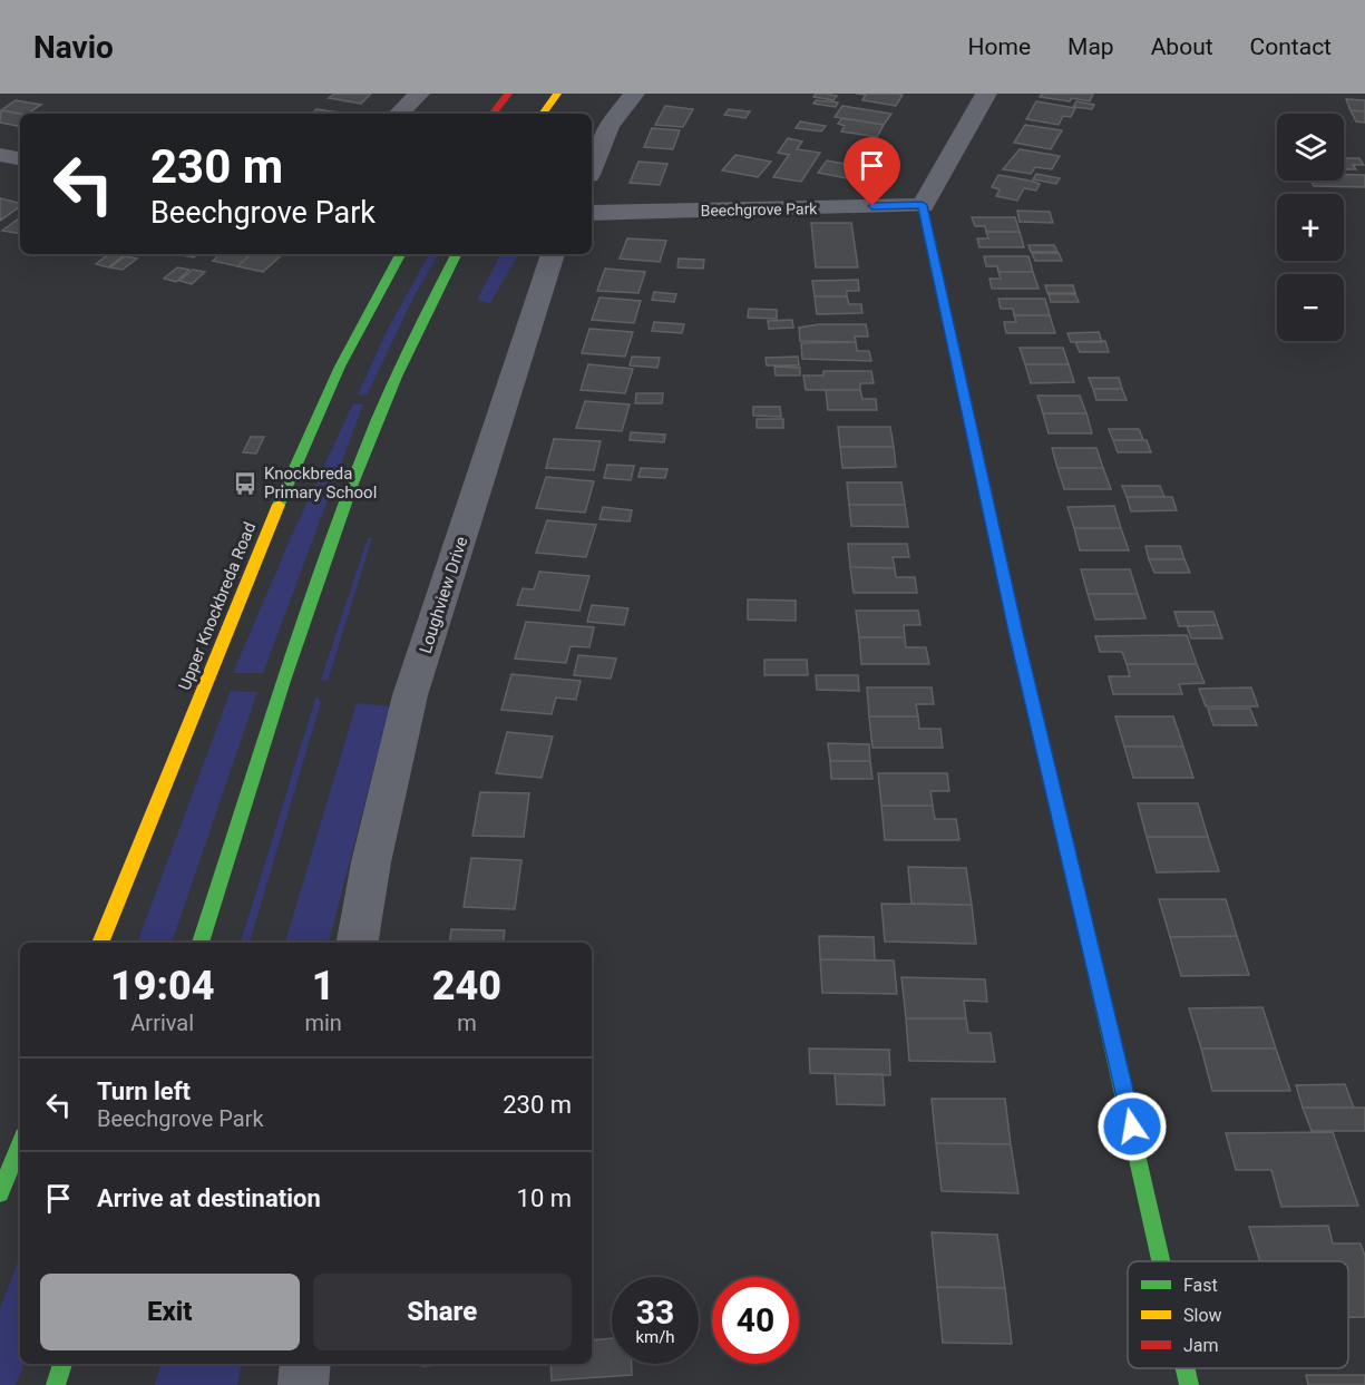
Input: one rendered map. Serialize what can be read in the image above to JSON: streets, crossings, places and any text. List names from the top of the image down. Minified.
{"streets":{"main road":["Upper Knockbreda Road"],"street":["Beechgrove Park","Loughview Drive"]},"places":{"bus stop":["Knockbreda Primary School"]},"legend":["Fast","Slow","Jam"],"page":{"header":"Navio","nav":["Home","Map","About","Contact"],"map_buttons":["+","−"],"turn":["230 m","Beechgrove Park"],"eta":["19:04","Arrival","1","min","240","m"],"list":[{"name":"Turn left","note":"Beechgrove Park","value":"230 m"},{"name":"Arrive at destination","value":"10 m"}],"buttons":["Exit","Share"],"speed":"33 km/h","limit":"40"}}
